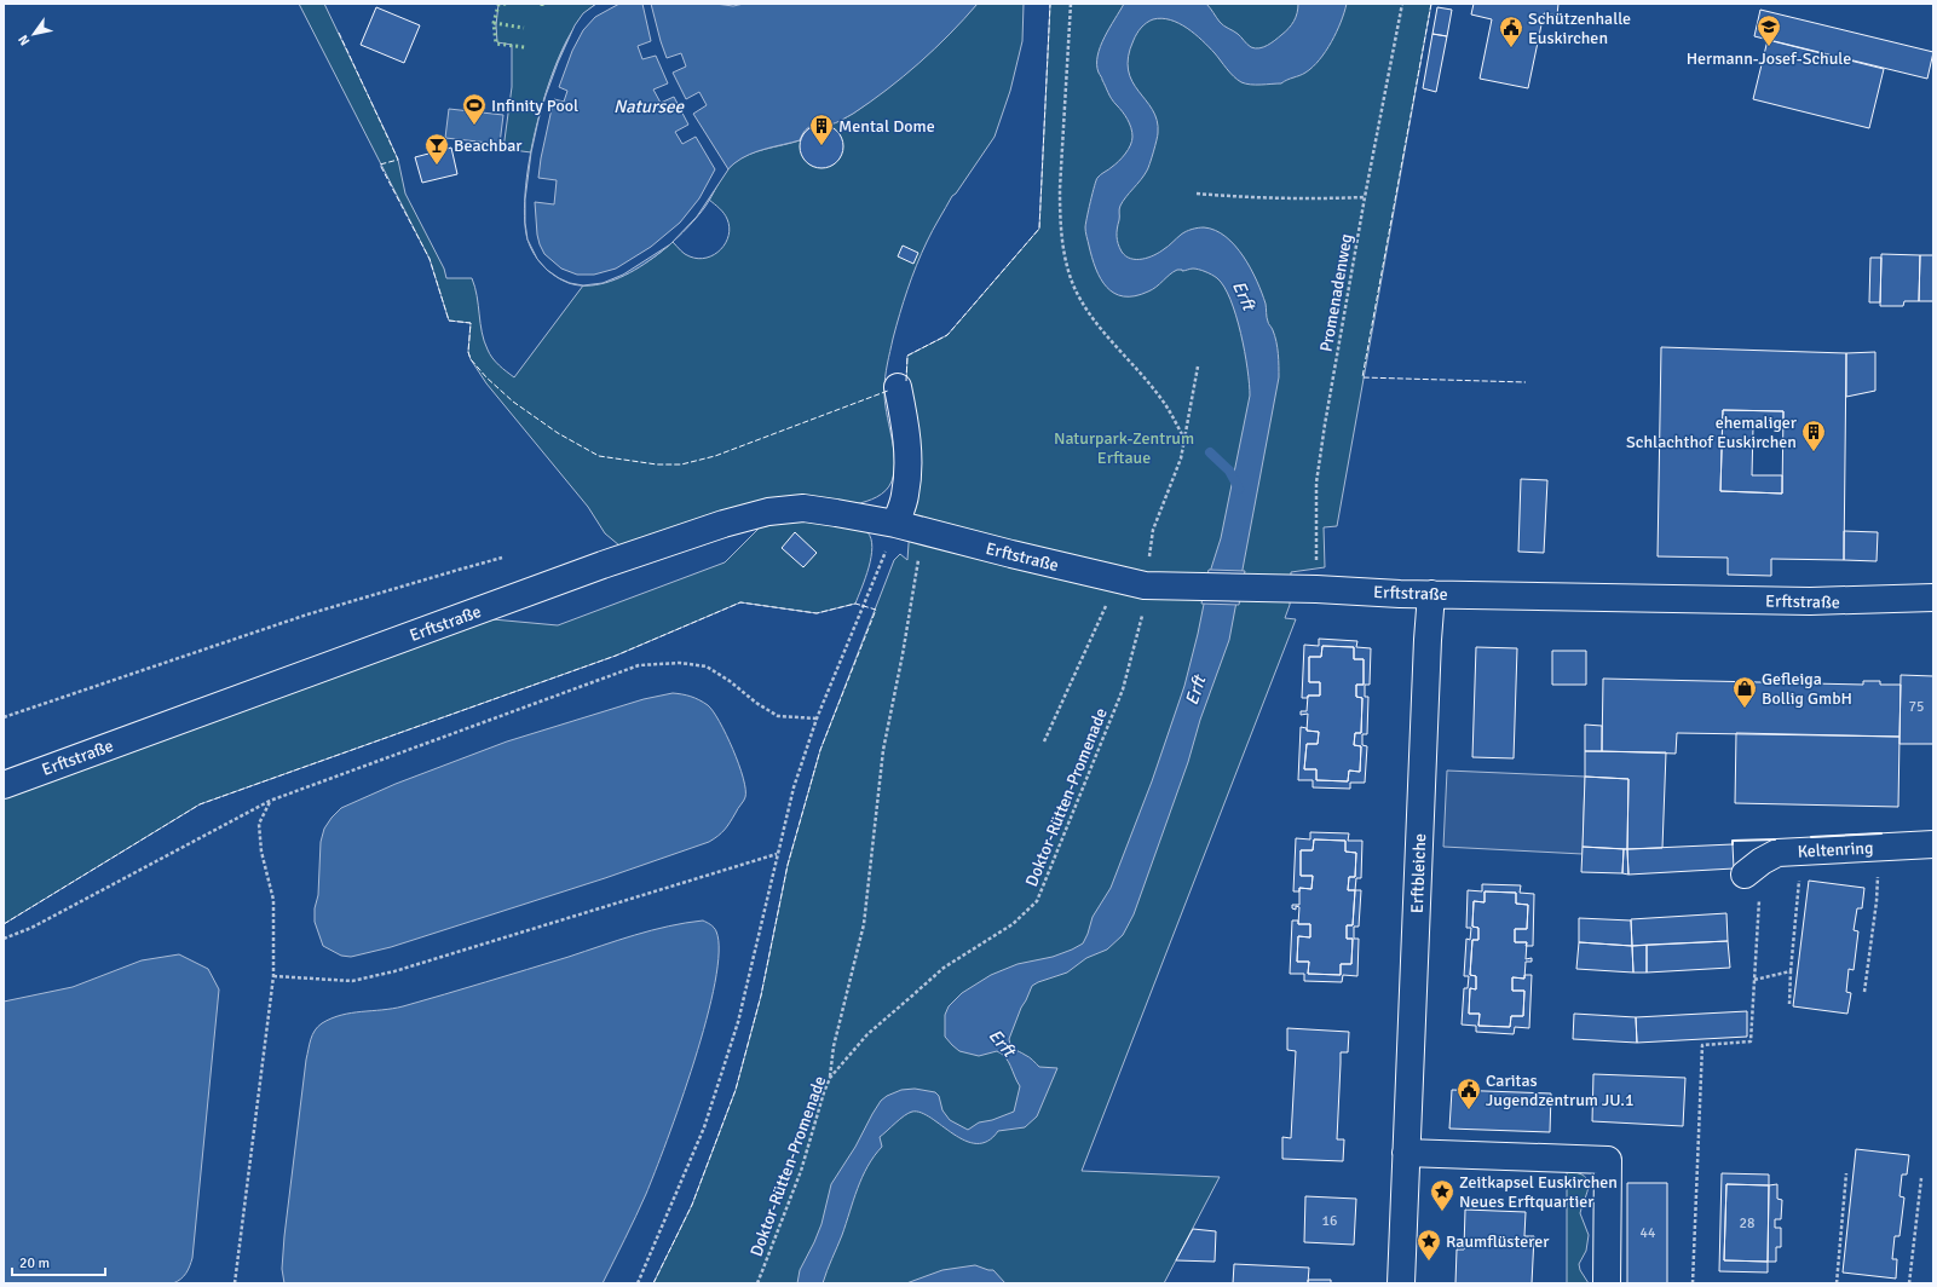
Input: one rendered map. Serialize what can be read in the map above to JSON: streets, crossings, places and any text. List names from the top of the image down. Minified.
{"streets":{"street":["Erftstraße","Keltenring","Erftbleiche"],"path":["Promenadenweg","Doktor-Rütten-Promenade"]},"crossings":[["Promenadenweg","Erftstraße"],["Erftstraße","Doktor-Rütten-Promenade"],["Erftstraße","Erftbleiche"]],"water":["Natursee","Erft"],"parks":["Naturpark-Zentrum Erftaue"],"places":{"school or university":["Hermann-Josef-Schule"],"public building":["Schützenhalle Euskirchen","Caritas Jugendzentrum JU.1"],"sports":["Infinity Pool"],"building":["Mental Dome","ehemaliger Schlachthof Euskirchen"],"bar":["Beachbar"],"shop":["Gefleiga Bollig GmbH"],"place":["Zeitkapsel Euskirchen Neues Erftquartier","Raumflüsterer"]},"house_numbers":["75","16","28","44"],"scale_bar":"20 m","north":"bottom left"}
